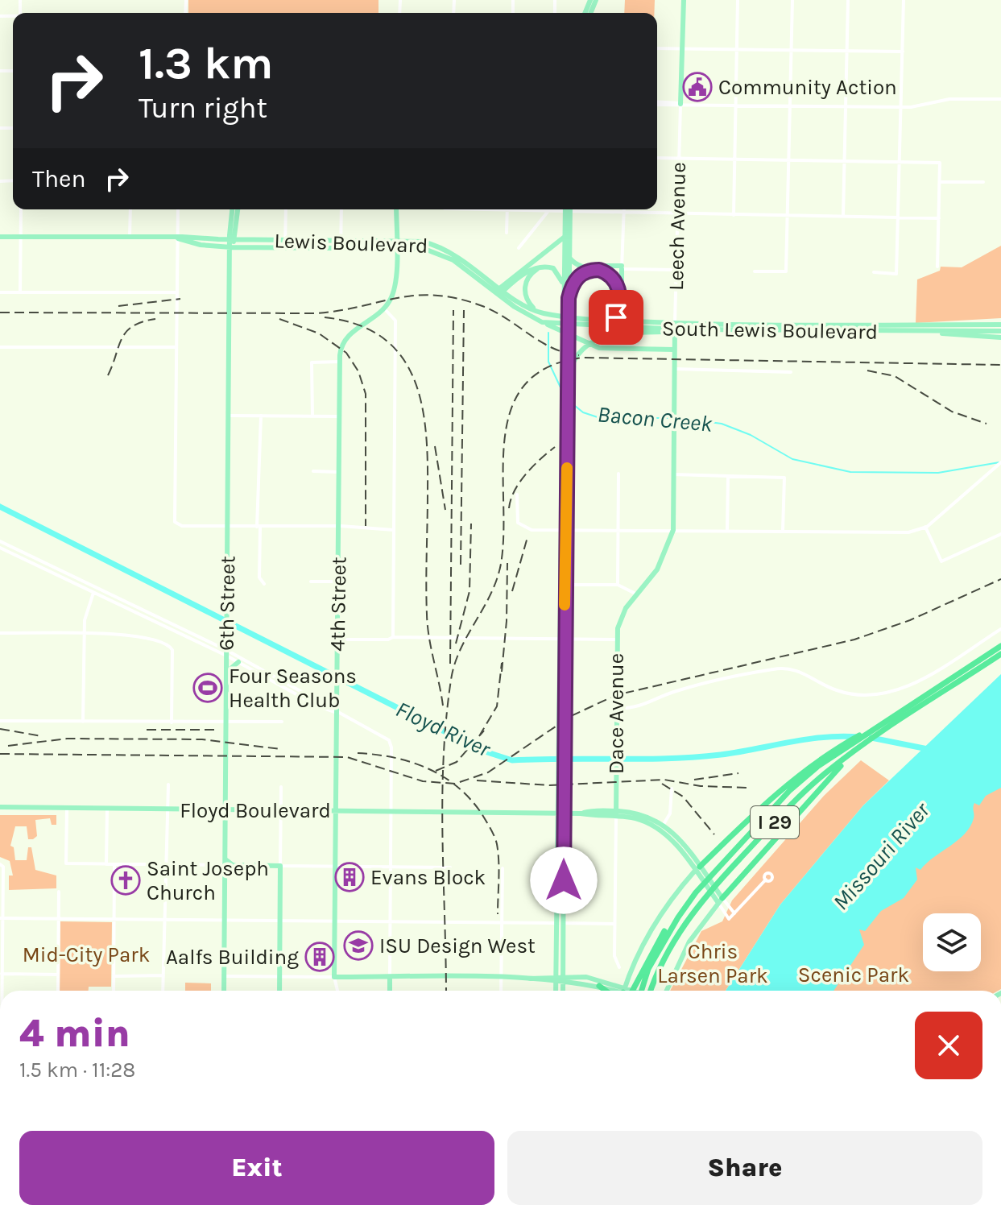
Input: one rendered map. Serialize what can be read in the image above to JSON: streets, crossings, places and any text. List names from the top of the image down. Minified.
{"streets":{"highway":["I 29"],"main road":["Leech Avenue","Lewis Boulevard","South Lewis Boulevard","6th Street","4th Street","Dace Avenue","Floyd Boulevard"]},"crossings":[["Leech Avenue","South Lewis Boulevard"],["Leech Avenue","Dace Avenue"],["Lewis Boulevard","South Lewis Boulevard"],["Lewis Boulevard","6th Street"],["4th Street","Floyd Boulevard"],["Dace Avenue","Floyd Boulevard"]],"water":["Bacon Creek","Floyd River","Missouri River"],"parks":["Chris Larsen Park","Mid-City Park","Scenic Park"],"places":{"public building":["Community Action"],"sports":["Four Seasons Health Club"],"building":["Evans Block","Aalfs Building"],"church":["Saint Joseph Church"],"school or university":["ISU Design West"]},"page":{"turn":["1.3 km","Turn right"],"then":"Then","heading":["4 min","1.5 km · 11:28"],"buttons":["Exit","Share"]}}
